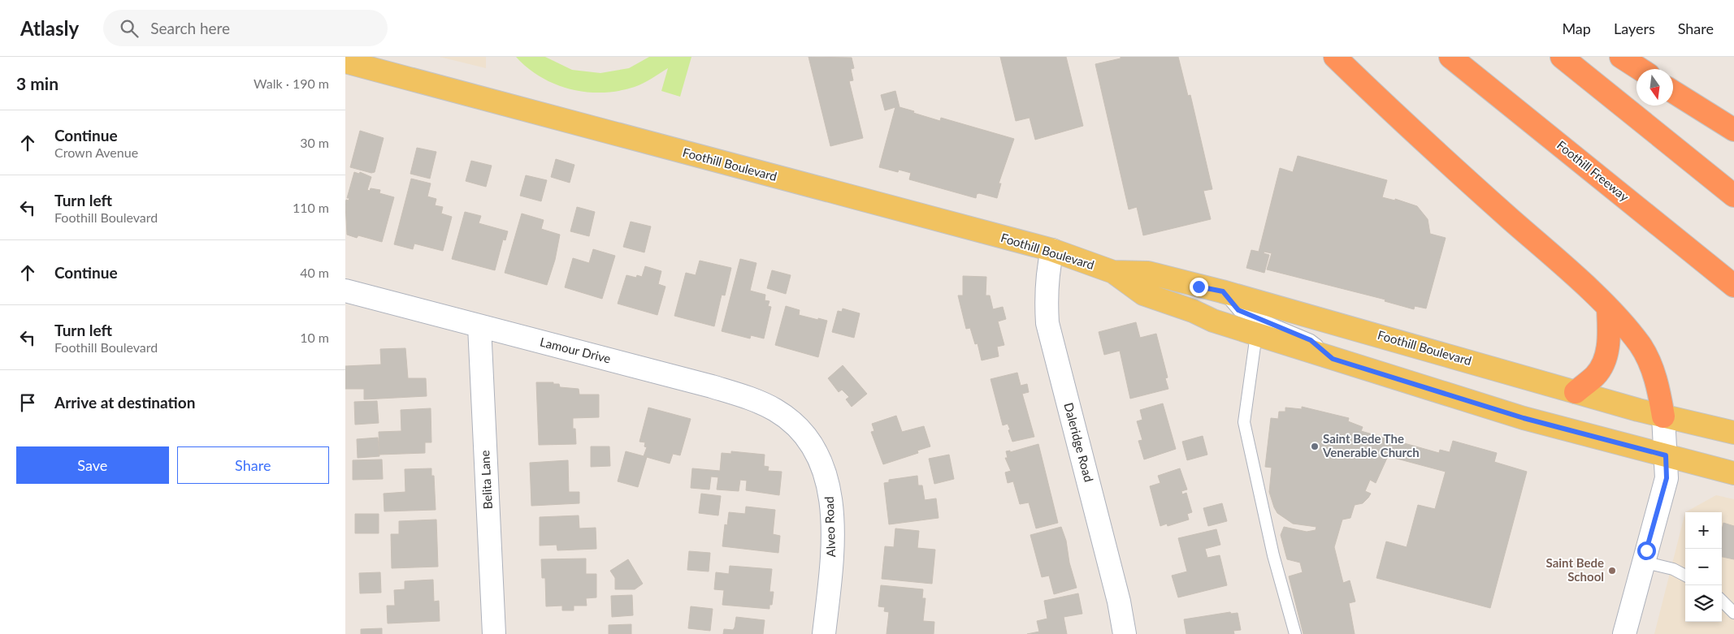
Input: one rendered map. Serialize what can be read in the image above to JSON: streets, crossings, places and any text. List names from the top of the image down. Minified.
{"streets":{"highway":["Foothill Freeway"],"main road":["Foothill Boulevard"],"street":["Lamour Drive","Daleridge Road","Belita Lane","Alveo Road"]},"crossings":[["Foothill Boulevard","Daleridge Road"],["Lamour Drive","Belita Lane"],["Lamour Drive","Alveo Road"]],"places":["Saint Bede The Venerable Church","Saint Bede School"],"north":"bottom","page":{"header":"Atlasly","search":"Search here","nav":["Map","Layers","Share"],"heading":["3 min","Walk · 190 m"],"list":[["Continue","Crown Avenue","30 m"],["Turn left","Foothill Boulevard","110 m"],["Continue","40 m"],["Turn left","Foothill Boulevard","10 m"],"Arrive at destination"],"buttons":["Save","Share"],"map_buttons":["+","−"]}}
